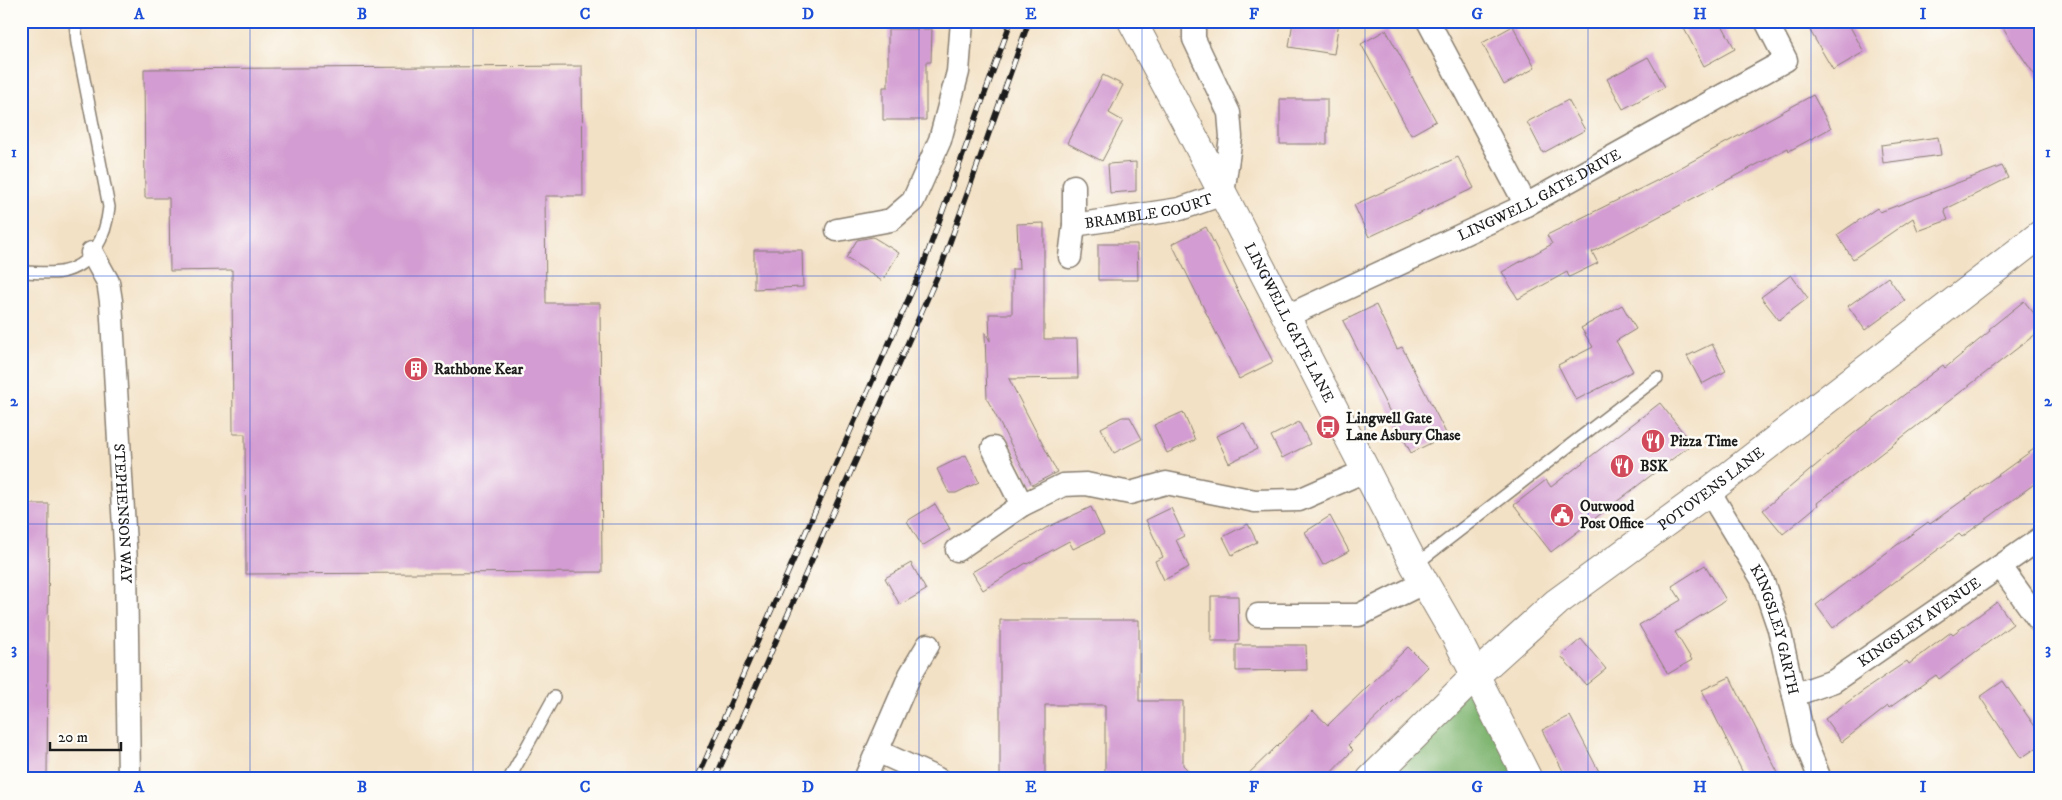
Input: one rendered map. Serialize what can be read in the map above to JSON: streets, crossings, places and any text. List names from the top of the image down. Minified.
{"streets":{"street":["LINGWELL GATE DRIVE","BRAMBLE COURT","LINGWELL GATE LANE","POTOVENS LANE","STEPHENSON WAY","KINGSLEY AVENUE","KINGSLEY GARTH"]},"crossings":[["LINGWELL GATE DRIVE","LINGWELL GATE LANE"],["BRAMBLE COURT","LINGWELL GATE LANE"],["LINGWELL GATE LANE","POTOVENS LANE"],["POTOVENS LANE","KINGSLEY GARTH"],["KINGSLEY AVENUE","KINGSLEY GARTH"]],"places":{"building":["Rathbone Kear"],"bus stop":["Lingwell Gate Lane Asbury Chase"],"restaurant":["Pizza Time","BSK"],"public building":["Outwood Post Office"]},"scale_bar":"20 m","grid":{"columns":["A","B","C","D","E","F","G","H","I"],"rows":["1","2","3"]}}
